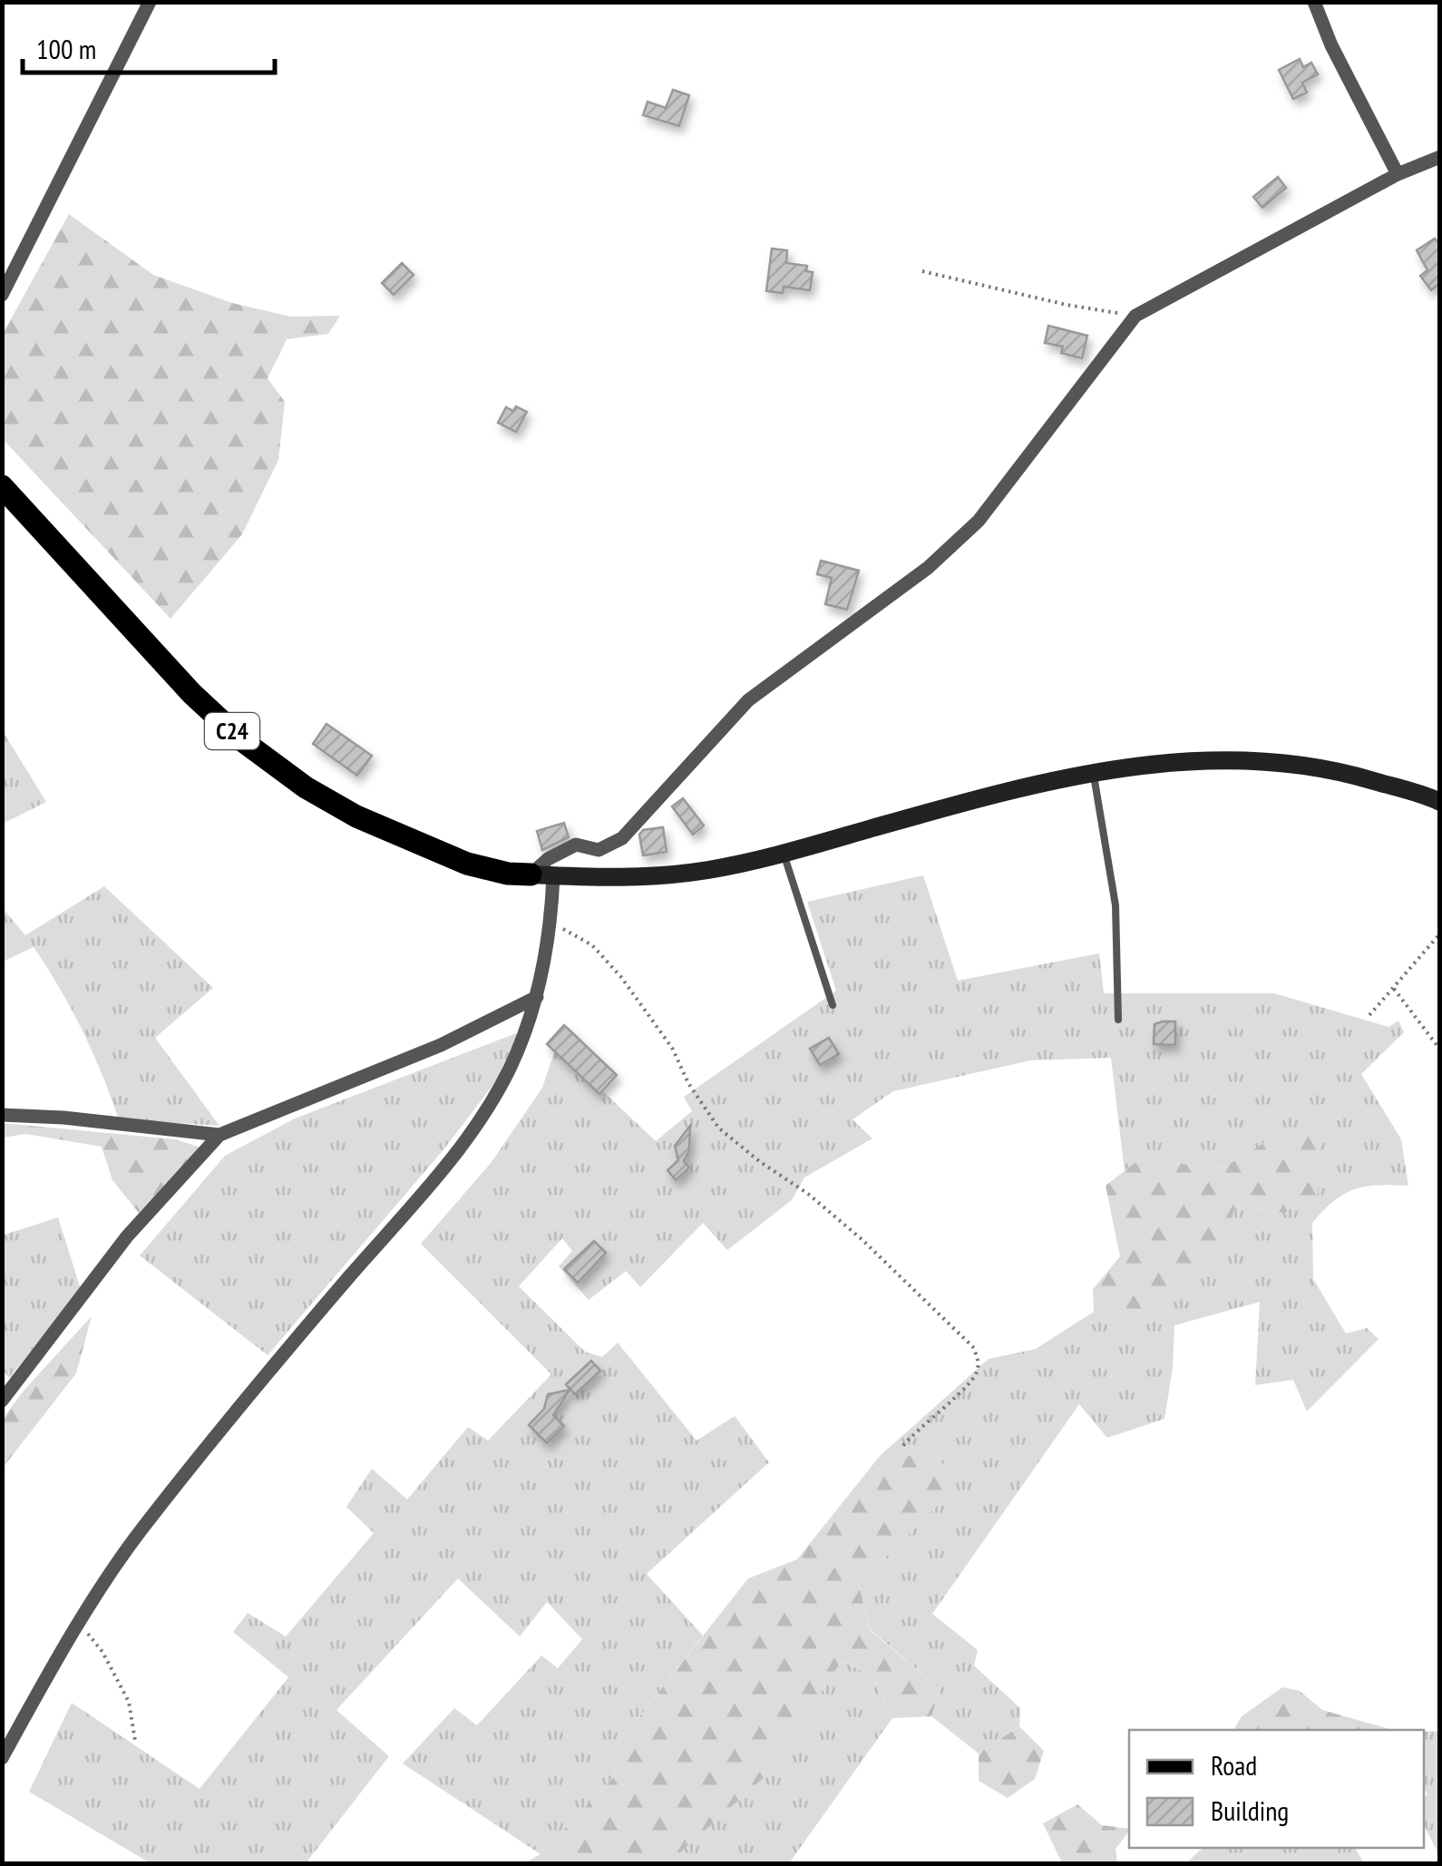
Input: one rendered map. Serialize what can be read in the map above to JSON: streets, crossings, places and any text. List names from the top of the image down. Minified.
{"streets":{"main road":["C24"]},"legend":["Road","Building"],"scale_bar":"100 m"}
